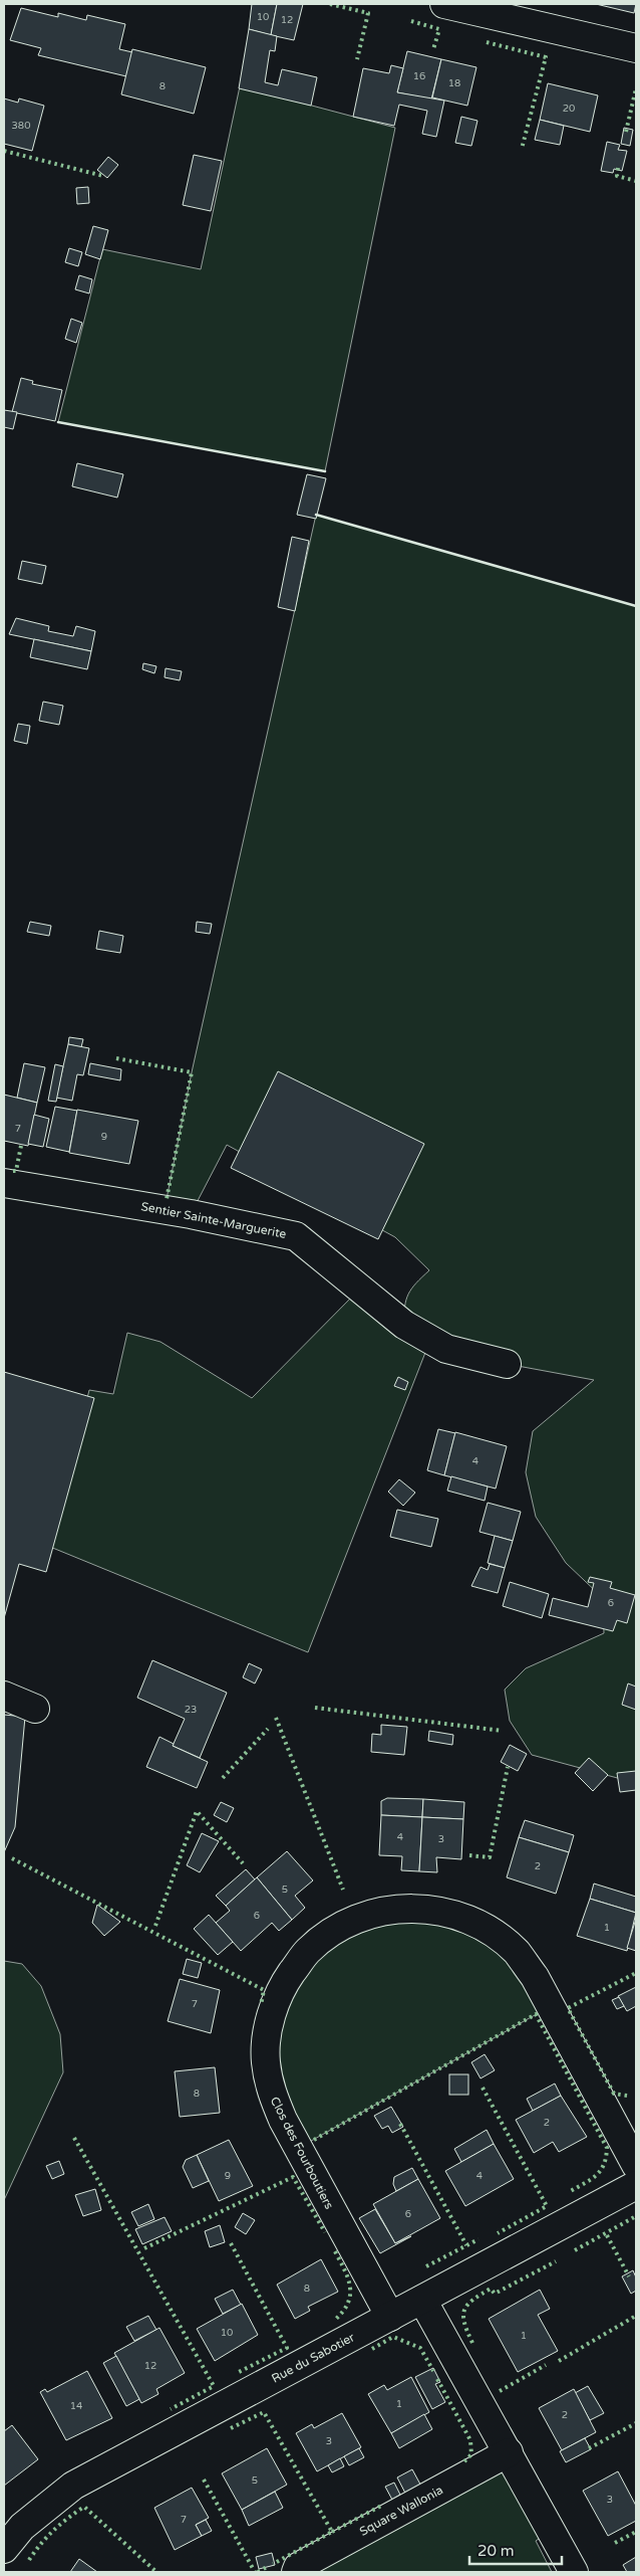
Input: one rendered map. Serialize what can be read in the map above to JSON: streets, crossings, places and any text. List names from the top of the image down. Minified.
{"streets":{"street":["Sentier Sainte-Marguerite","Clos des Fourboutiers","Rue du Sabotier","Square Wallonia"]},"crossings":[["Clos des Fourboutiers","Rue du Sabotier"]],"house_numbers":["10","12","16","18","8","20","380","7","9","4","6","23","4","3","2","5","6","1","7","8","2","9","4","6","8","10","1","12","1","14","2","3","5","3","7"],"scale_bar":"20 m"}
